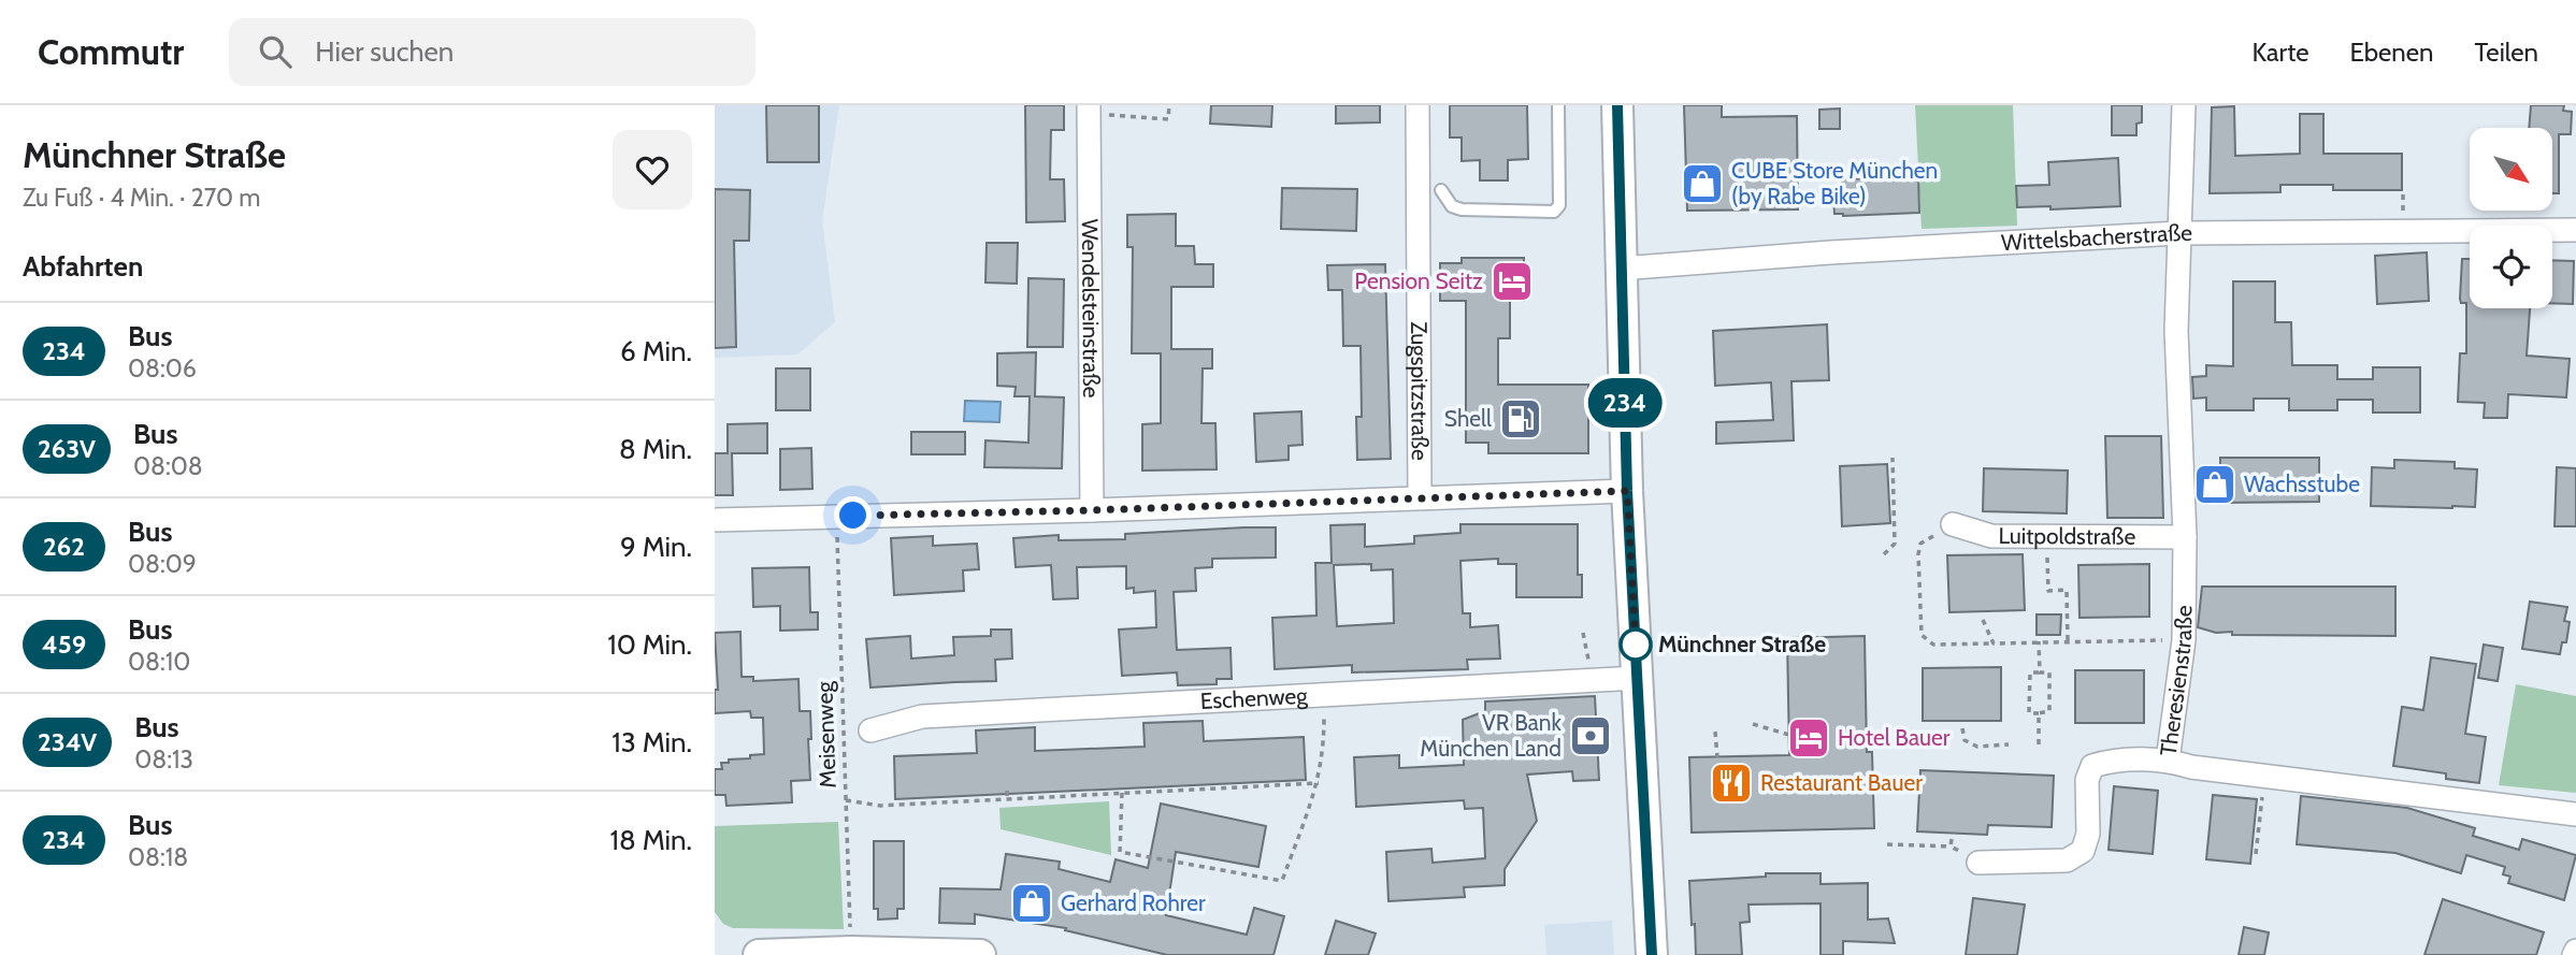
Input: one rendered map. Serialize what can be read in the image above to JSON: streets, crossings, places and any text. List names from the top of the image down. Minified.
{"streets":{"street":["Wittelsbacherstraße","Wendelsteinstraße","Zugspitzstraße","Luitpoldstraße","Theresienstraße","Eschenweg"],"path":["Meisenweg"]},"crossings":[["Wittelsbacherstraße","Theresienstraße"],["Luitpoldstraße","Theresienstraße"]],"places":{"shop":["CUBE Store München (by Rabe Bike)","Wachsstube","Gerhard Rohrer"],"hotel":["Pension Seitz","Hotel Bauer"],"fuel station":["Shell"],"other":["Münchner Straße"],"bank":["VR Bank München Land"],"restaurant":["Restaurant Bauer"]},"lines":["bus line 234"],"north":"bottom right","page":{"header":"Commutr","search":"Hier suchen","nav":["Karte","Ebenen","Teilen"],"heading":[["Münchner Straße","Zu Fuß · 4 Min. · 270 m"],"Abfahrten"],"on_map":"234","list":[{"mark":"234","name":"Bus","note":"08:06","value":"6 Min."},{"mark":"263V","name":"Bus","note":"08:08","value":"8 Min."},{"mark":"262","name":"Bus","note":"08:09","value":"9 Min."},{"mark":"459","name":"Bus","note":"08:10","value":"10 Min."},{"mark":"234V","name":"Bus","note":"08:13","value":"13 Min."},{"mark":"234","name":"Bus","note":"08:18","value":"18 Min."}]}}
